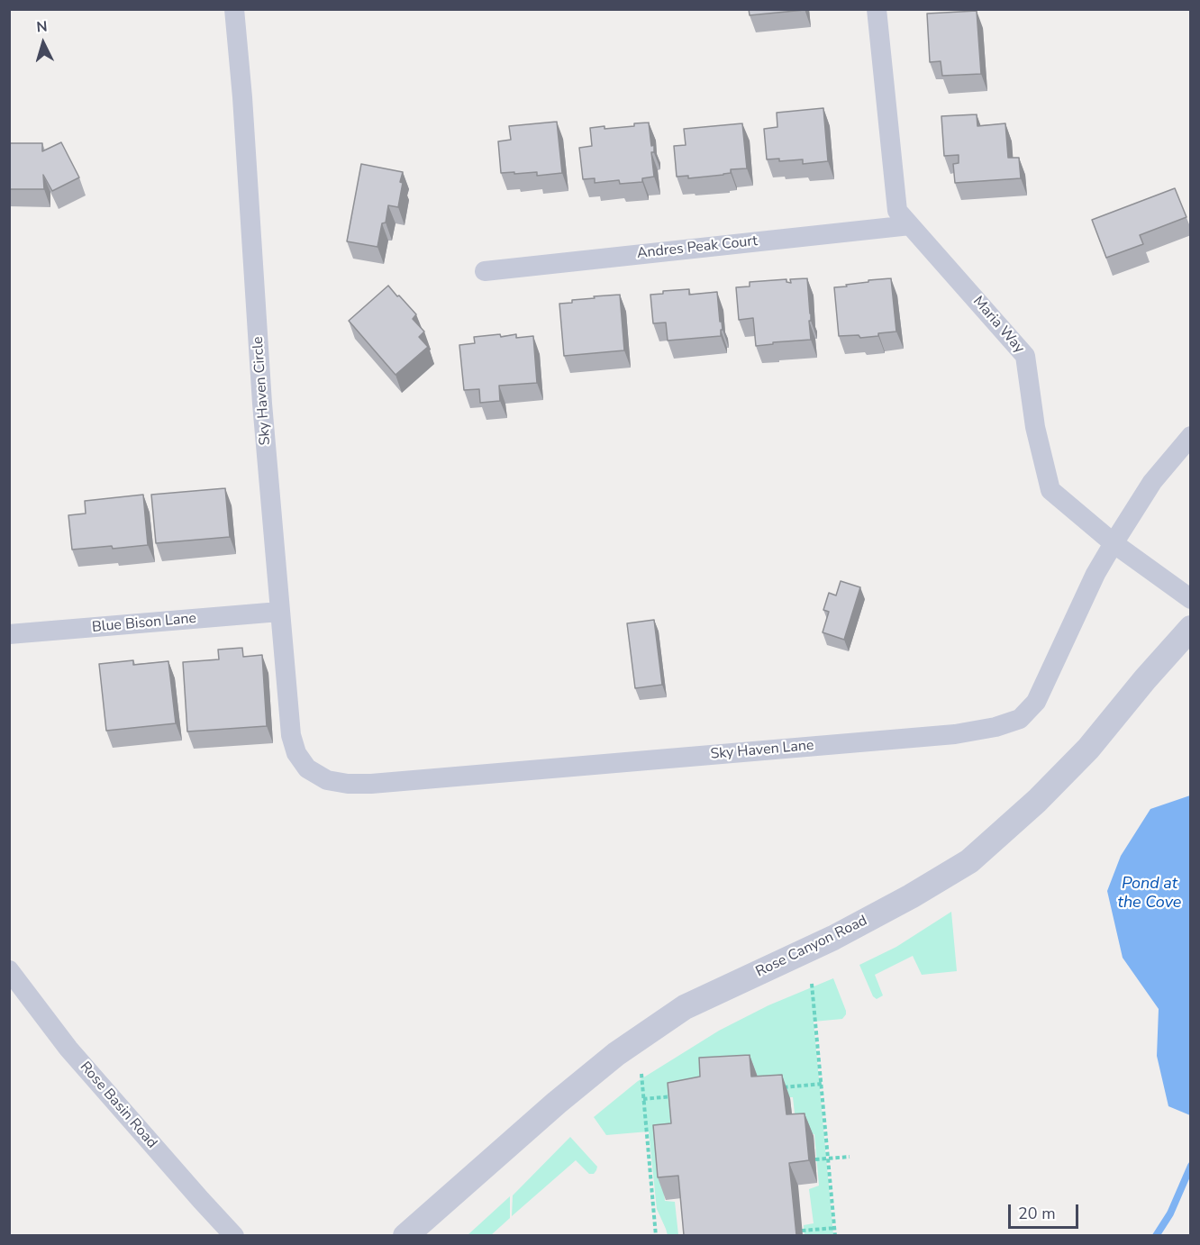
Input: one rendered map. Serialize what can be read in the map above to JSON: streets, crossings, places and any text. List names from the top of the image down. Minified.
{"streets":{"street":["Andres Peak Court","Maria Way","Sky Haven Circle","Blue Bison Lane","Sky Haven Lane","Rose Canyon Road","Rose Basin Road"]},"crossings":[["Andres Peak Court","Maria Way"],["Maria Way","Sky Haven Lane"],["Sky Haven Circle","Blue Bison Lane"],["Sky Haven Circle","Sky Haven Lane"]],"water":["Pond at the Cove"],"scale_bar":"20 m","north":"top"}
